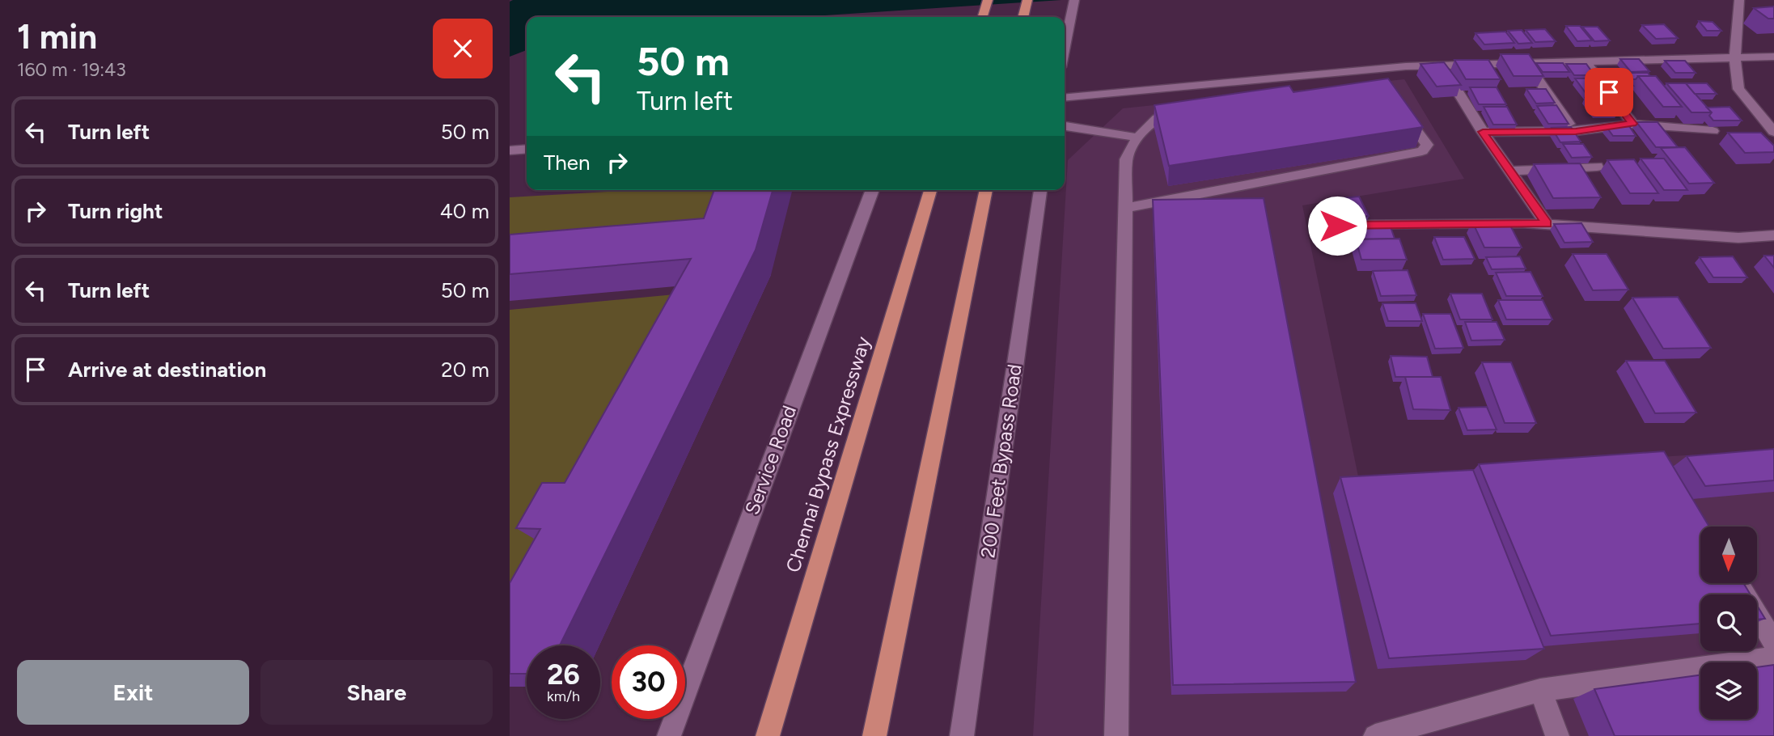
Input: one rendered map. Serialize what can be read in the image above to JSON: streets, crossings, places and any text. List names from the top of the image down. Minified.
{"streets":{"highway":["Chennai Bypass Expressway"],"street":["Service Road","200 Feet Bypass Road"]},"north":"bottom","page":{"heading":["1 min","160 m · 19:43"],"turn":["50 m","Turn left"],"list":[{"name":"Turn left","value":"50 m"},{"name":"Turn right","value":"40 m"},{"name":"Turn left","value":"50 m"},{"name":"Arrive at destination","value":"20 m"}],"then":"Then","speed":"26 km/h","limit":"30","buttons":["Exit","Share"]}}
